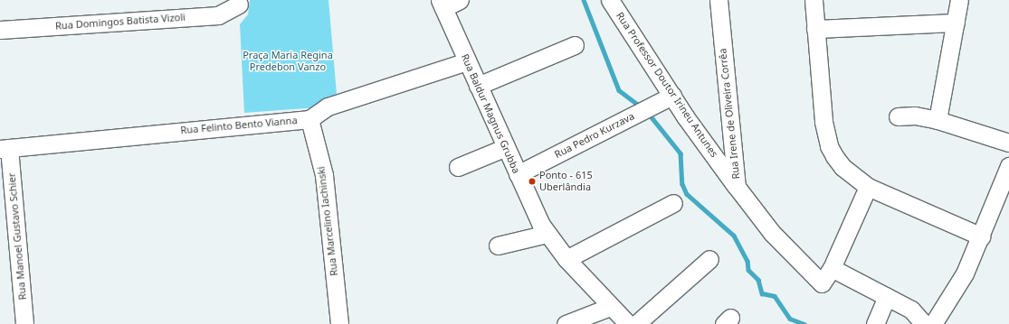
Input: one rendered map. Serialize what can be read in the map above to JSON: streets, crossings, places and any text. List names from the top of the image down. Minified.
{"streets":{"street":["Rua Domingos Batista Vizoli","Rua Professor Doutor Irineu Antunes","Rua Baldur Magnus Grubba","Rua Irene de Oliveira Corrêa","Rua Felinto Bento Vianna","Rua Pedro Kurzava","Rua Marcelino Iachinski","Rua Manoel Gustavo Schier"]},"crossings":[["Rua Professor Doutor Irineu Antunes","Rua Irene de Oliveira Corrêa"],["Rua Professor Doutor Irineu Antunes","Rua Pedro Kurzava"],["Rua Baldur Magnus Grubba","Rua Felinto Bento Vianna"],["Rua Baldur Magnus Grubba","Rua Pedro Kurzava"],["Rua Felinto Bento Vianna","Rua Marcelino Iachinski"],["Rua Felinto Bento Vianna","Rua Manoel Gustavo Schier"]],"parks":["Praça Maria Regina Predebon Vanzo"],"places":["Ponto - 615 Uberlândia"]}
